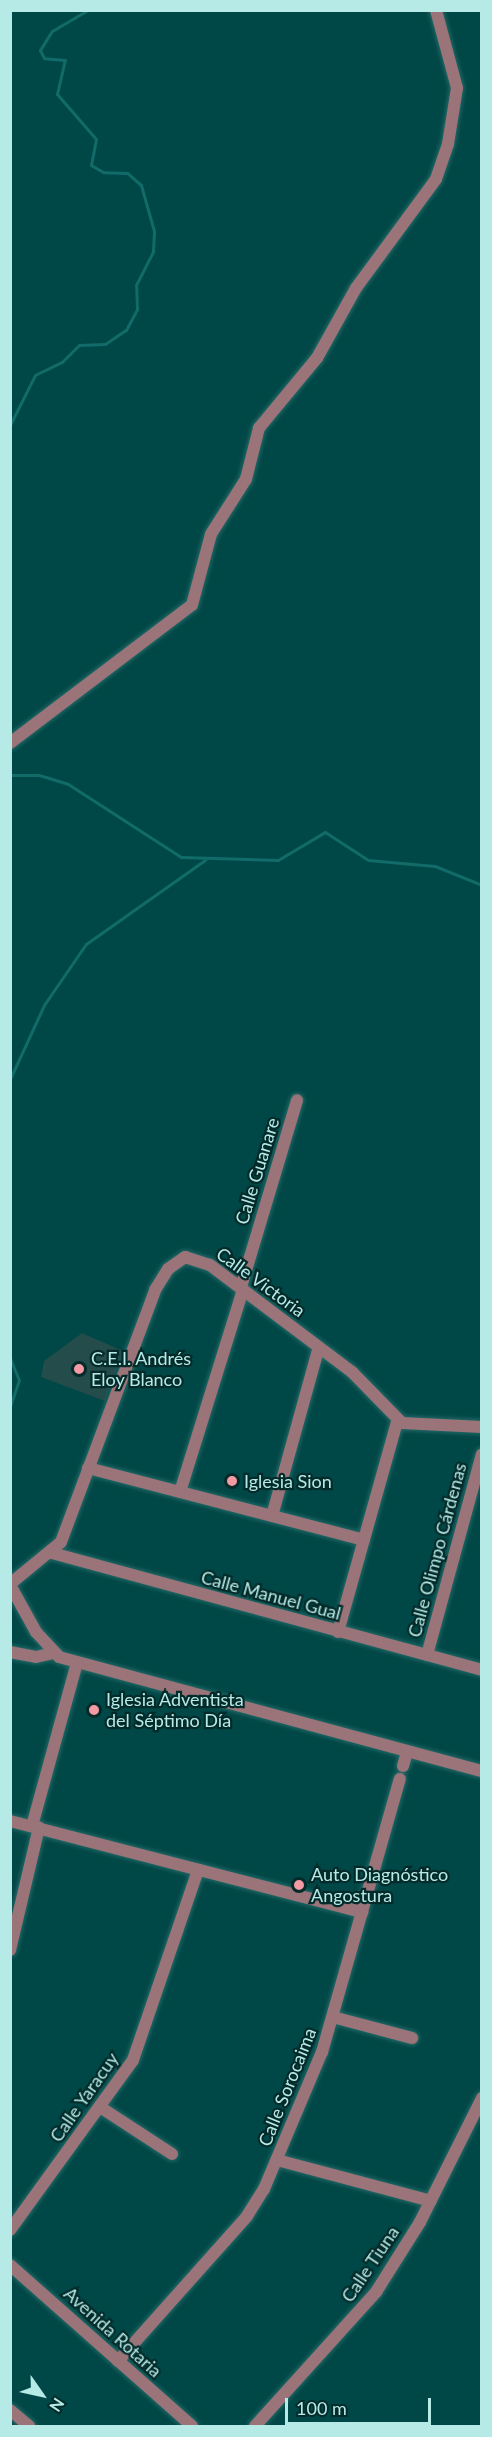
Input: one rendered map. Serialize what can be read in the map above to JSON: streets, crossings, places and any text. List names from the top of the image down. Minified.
{"streets":{"street":["Calle Guanare","Calle Victoria","Calle Olimpo Cárdenas","Calle Manuel Gual","Calle Sorocaima","Calle Yaracuy","Calle Tiuna","Avenida Rotaria"]},"crossings":[["Calle Guanare","Calle Victoria"],["Calle Victoria","Calle Manuel Gual"],["Calle Olimpo Cárdenas","Calle Manuel Gual"],["Calle Sorocaima","Avenida Rotaria"]],"places":["C.E.I. Andrés Eloy Blanco","Iglesia Sion","Iglesia Adventista del Séptimo Día","Auto Diagnóstico Angostura"],"scale_bar":"100 m","north":"bottom right"}
